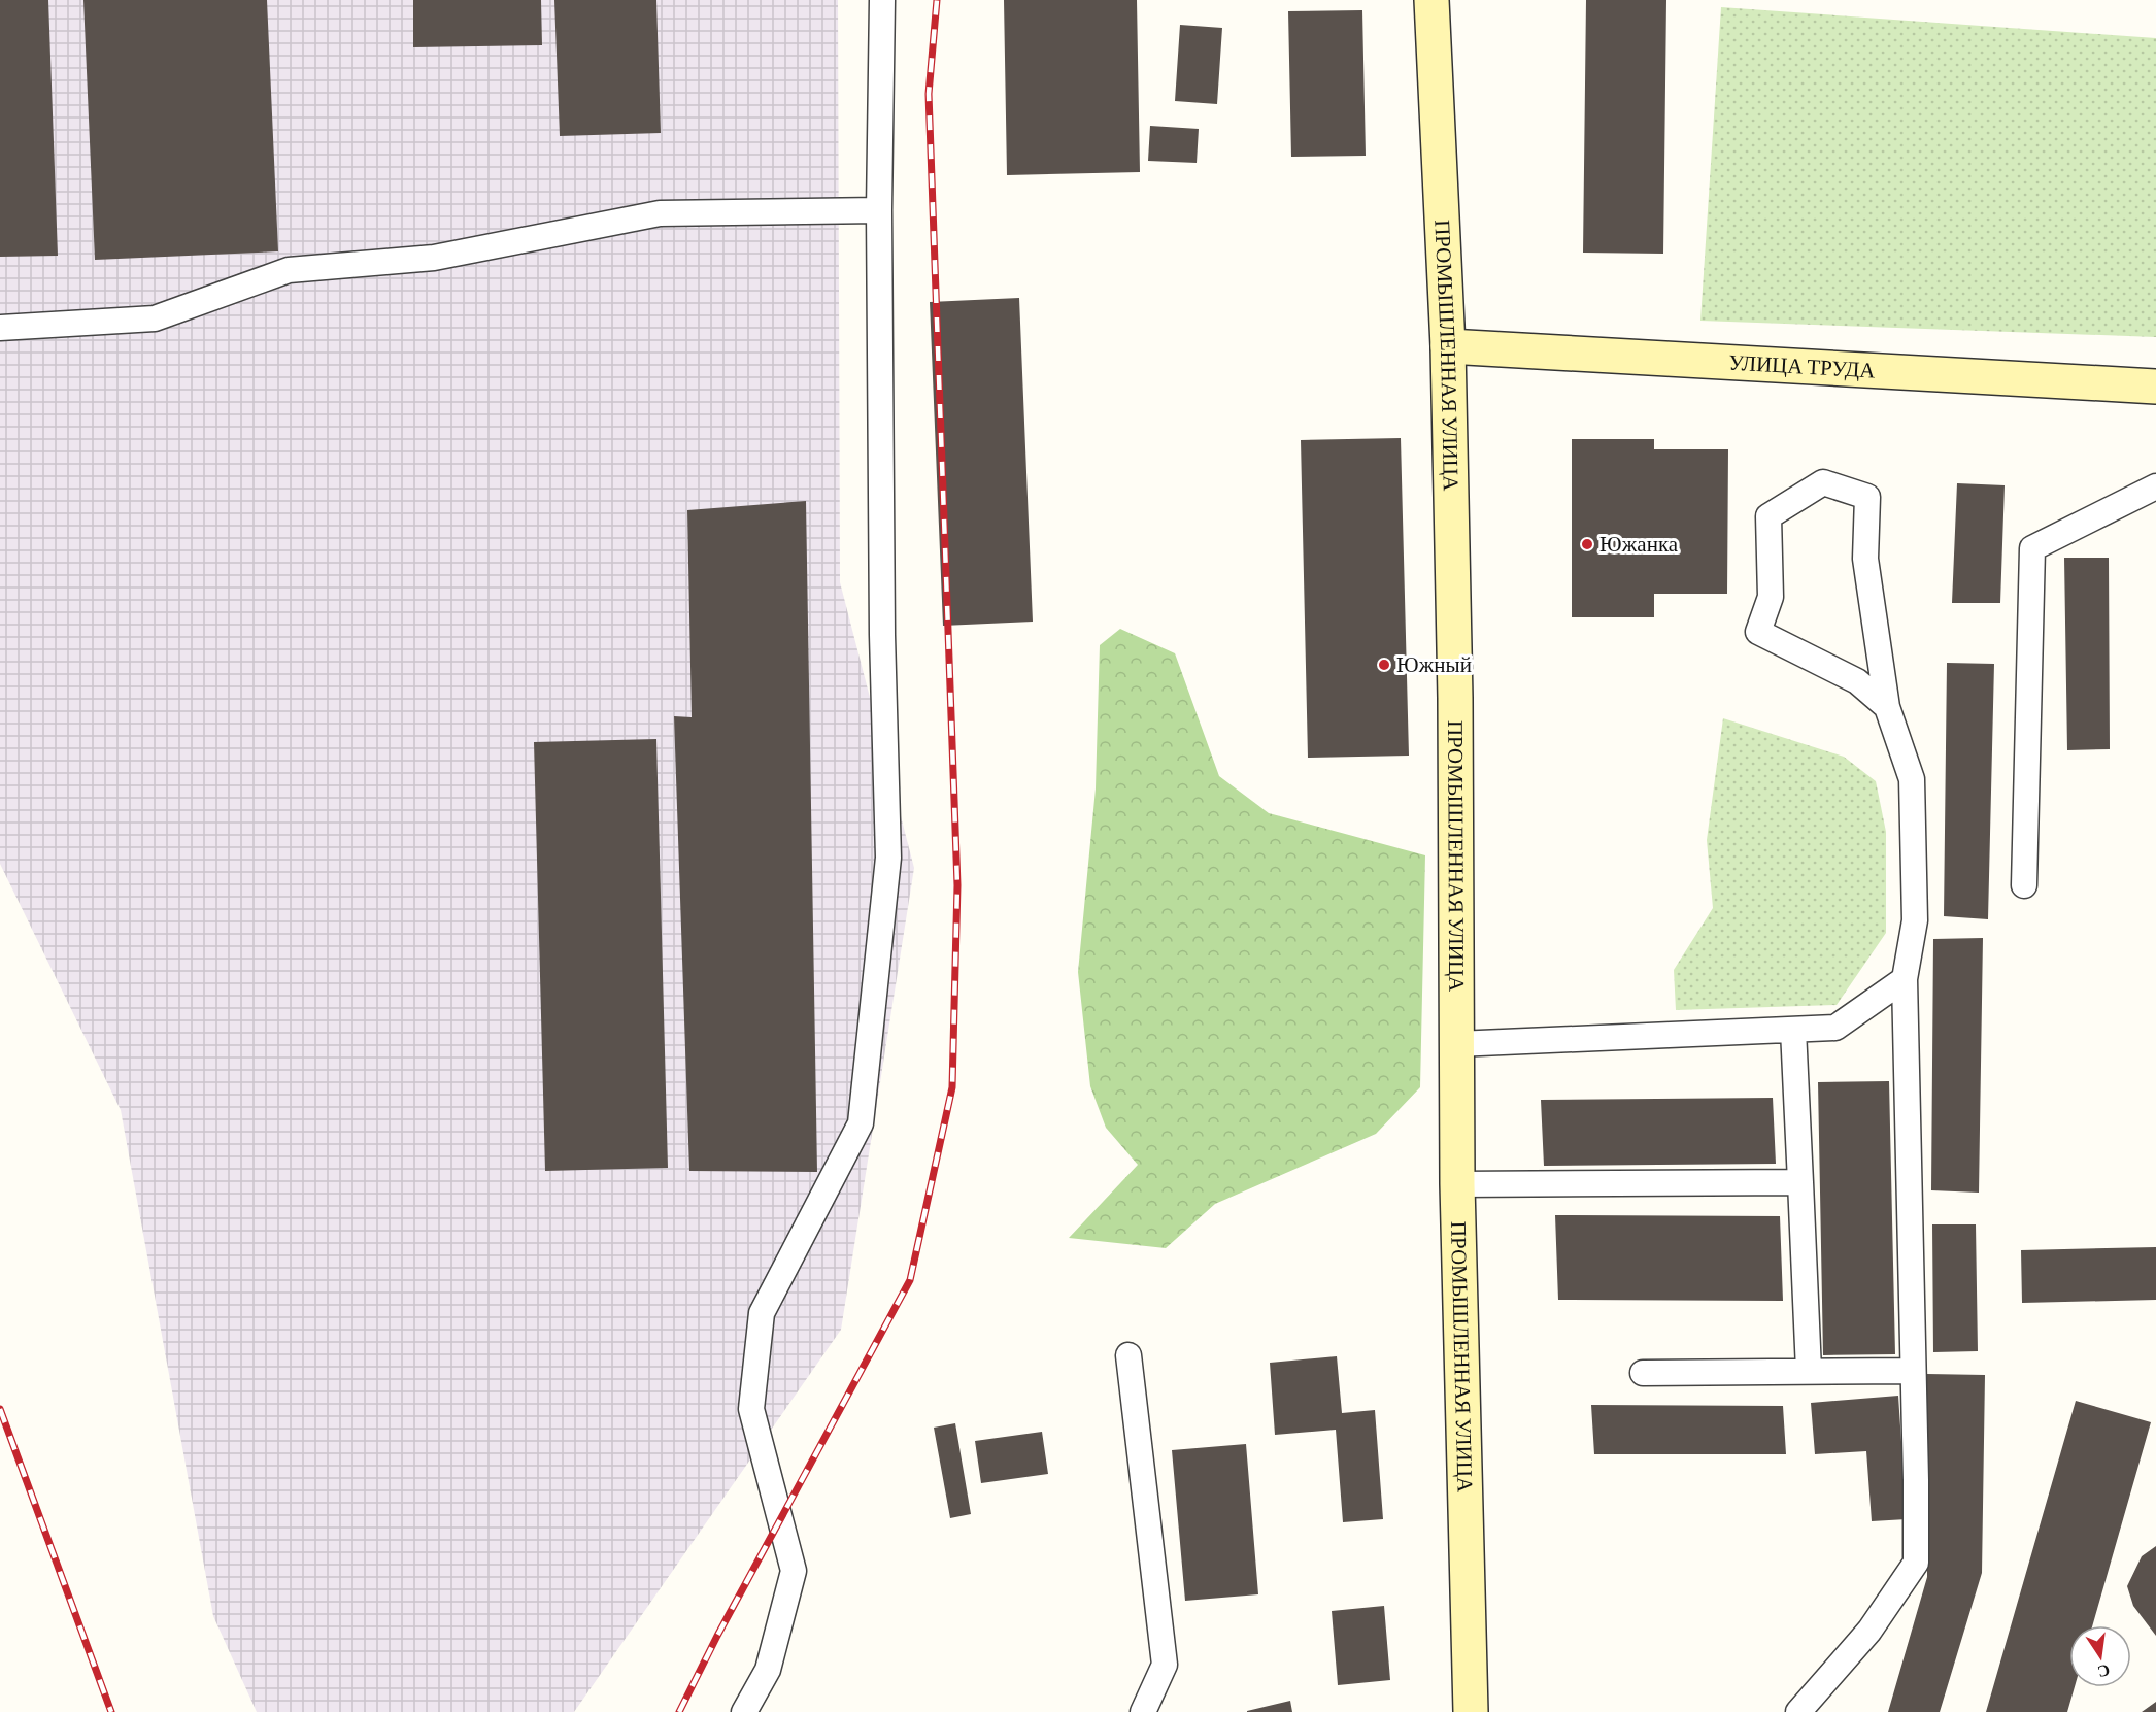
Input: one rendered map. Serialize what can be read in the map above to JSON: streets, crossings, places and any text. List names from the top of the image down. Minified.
{"streets":{"main road":["ПРОМЫШЛЕННАЯ УЛИЦА","УЛИЦА ТРУДА"]},"crossings":[["ПРОМЫШЛЕННАЯ УЛИЦА","УЛИЦА ТРУДА"]],"places":["Южанка","Южный"],"north":"bottom"}
